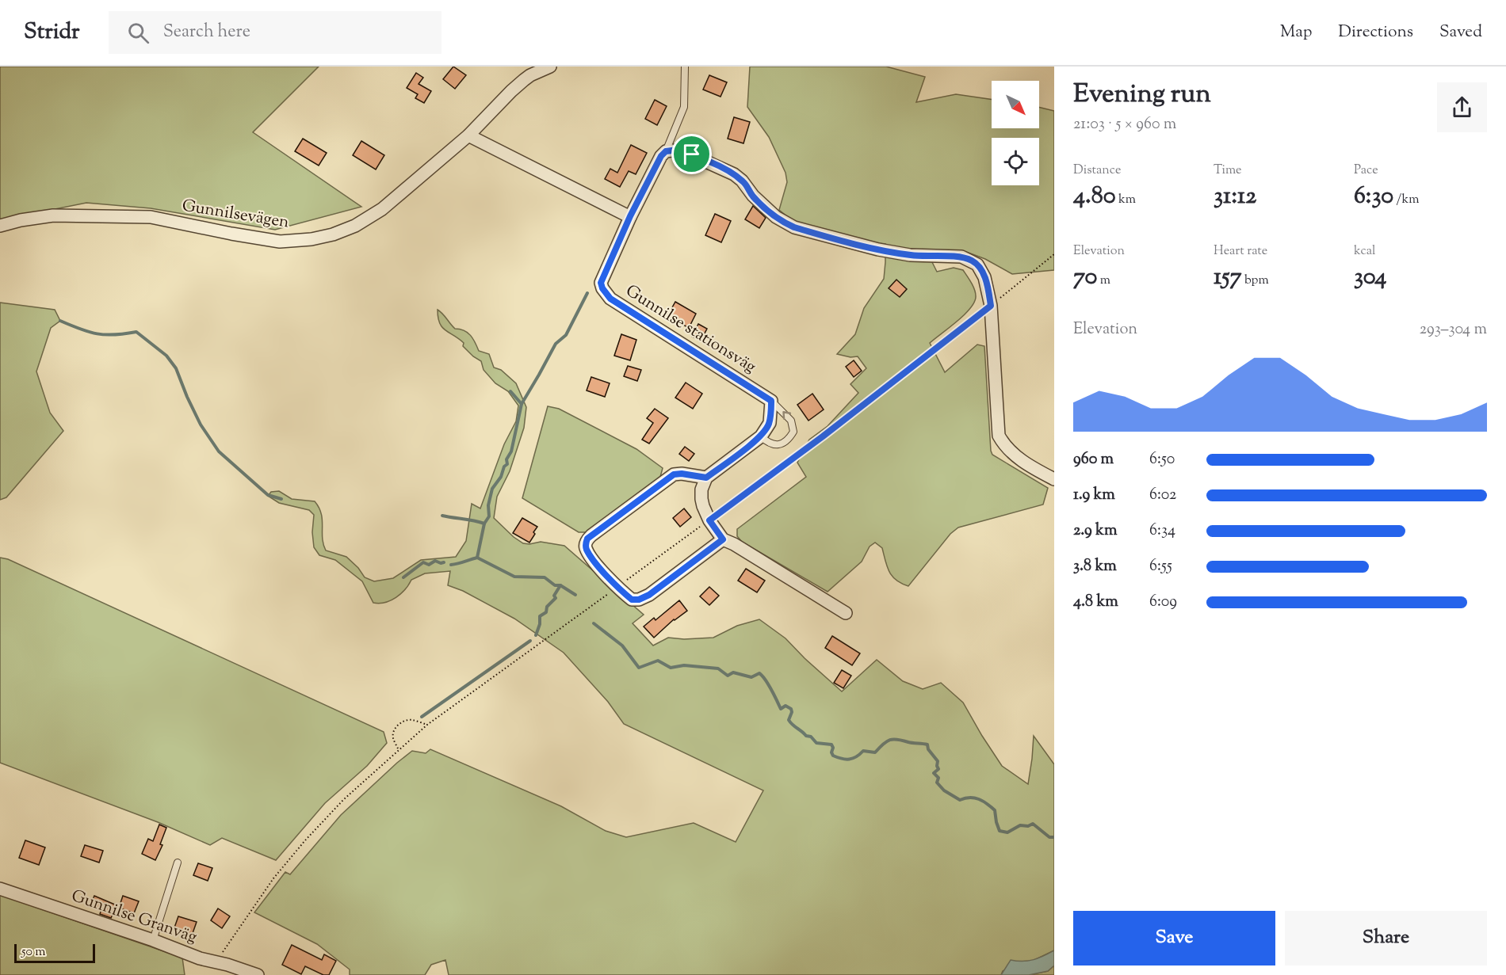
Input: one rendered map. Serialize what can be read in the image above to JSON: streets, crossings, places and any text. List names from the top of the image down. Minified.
{"streets":{"street":["Gunnilsevägen","Gunnilse stationsväg","Gunnilse Granväg"]},"scale_bar":"50 m","north":"bottom right","page":{"header":"Stridr","search":"Search here","nav":["Map","Directions","Saved"],"heading":["Evening run","21:03 · 5 × 960 m"],"stats":[["Distance","4.80 km"],["Time","31:12"],["Pace","6:30 /km"],["Elevation","70 m"],["Heart rate","157 bpm"],["kcal","304"]],"chart":["Elevation","293–304 m"],"list":[{"name":"960 m","note":"6:50"},{"name":"1.9 km","note":"6:02"},{"name":"2.9 km","note":"6:34"},{"name":"3.8 km","note":"6:55"},{"name":"4.8 km","note":"6:09"}],"buttons":["Save","Share"],"scale":"50 m"}}
